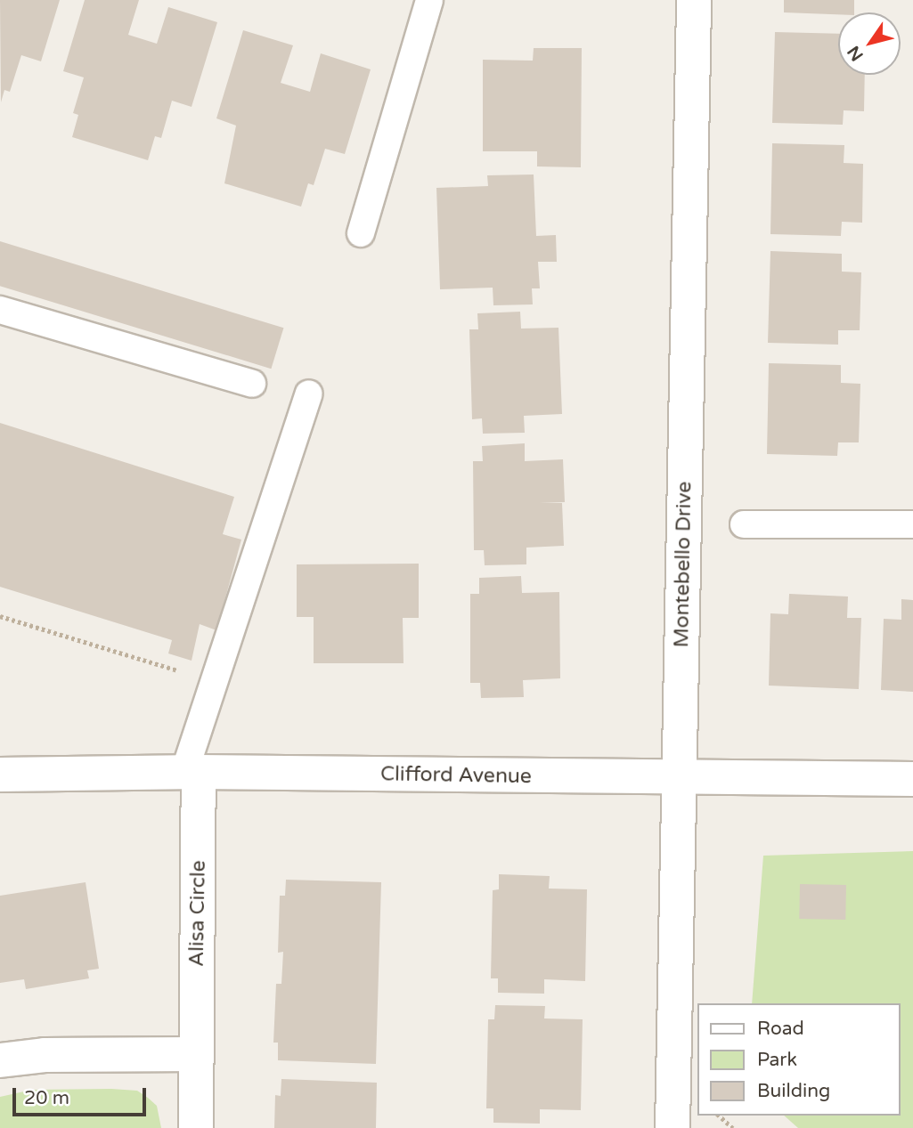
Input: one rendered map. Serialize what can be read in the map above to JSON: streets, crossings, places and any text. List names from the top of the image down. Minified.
{"streets":{"street":["Montebello Drive","Clifford Avenue","Alisa Circle"]},"crossings":[["Montebello Drive","Clifford Avenue"],["Clifford Avenue","Alisa Circle"]],"legend":["Road","Park","Building"],"scale_bar":"20 m","north":"bottom left"}
